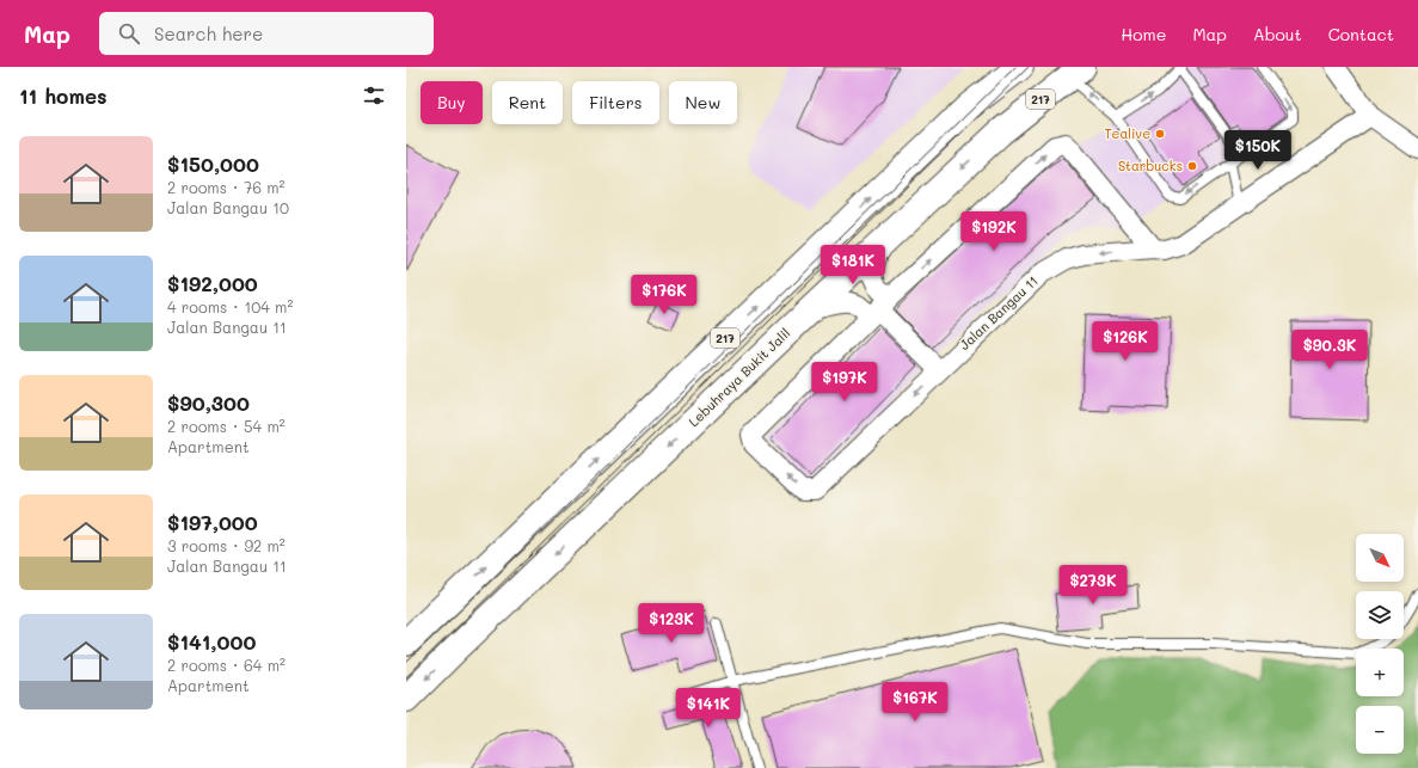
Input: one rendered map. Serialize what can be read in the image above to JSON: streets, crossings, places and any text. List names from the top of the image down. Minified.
{"streets":{"highway":["217","Lebuhraya Bukit Jalil"],"street":["Jalan Bangau 11"]},"places":["Tealive","Starbucks"],"north":"bottom right","page":{"header":"Map","search":"Search here","nav":["Home","Map","About","Contact"],"heading":"11 homes","chip":["Buy","Rent","Filters","New"],"list":[{"name":"$150,000","note":"2 rooms · 76 m² · Jalan Bangau 10"},{"name":"$192,000","note":"4 rooms · 104 m² · Jalan Bangau 11"},{"name":"$90,300","note":"2 rooms · 54 m² · Apartment"},{"name":"$197,000","note":"3 rooms · 92 m² · Jalan Bangau 11"},{"name":"$141,000","note":"2 rooms · 64 m² · Apartment"}],"price":["$150K","$192K","$181K","$176K","$126K","$90.3K","$197K","$273K","$123K","$167K","$141K"],"map_buttons":["+","−"]}}
